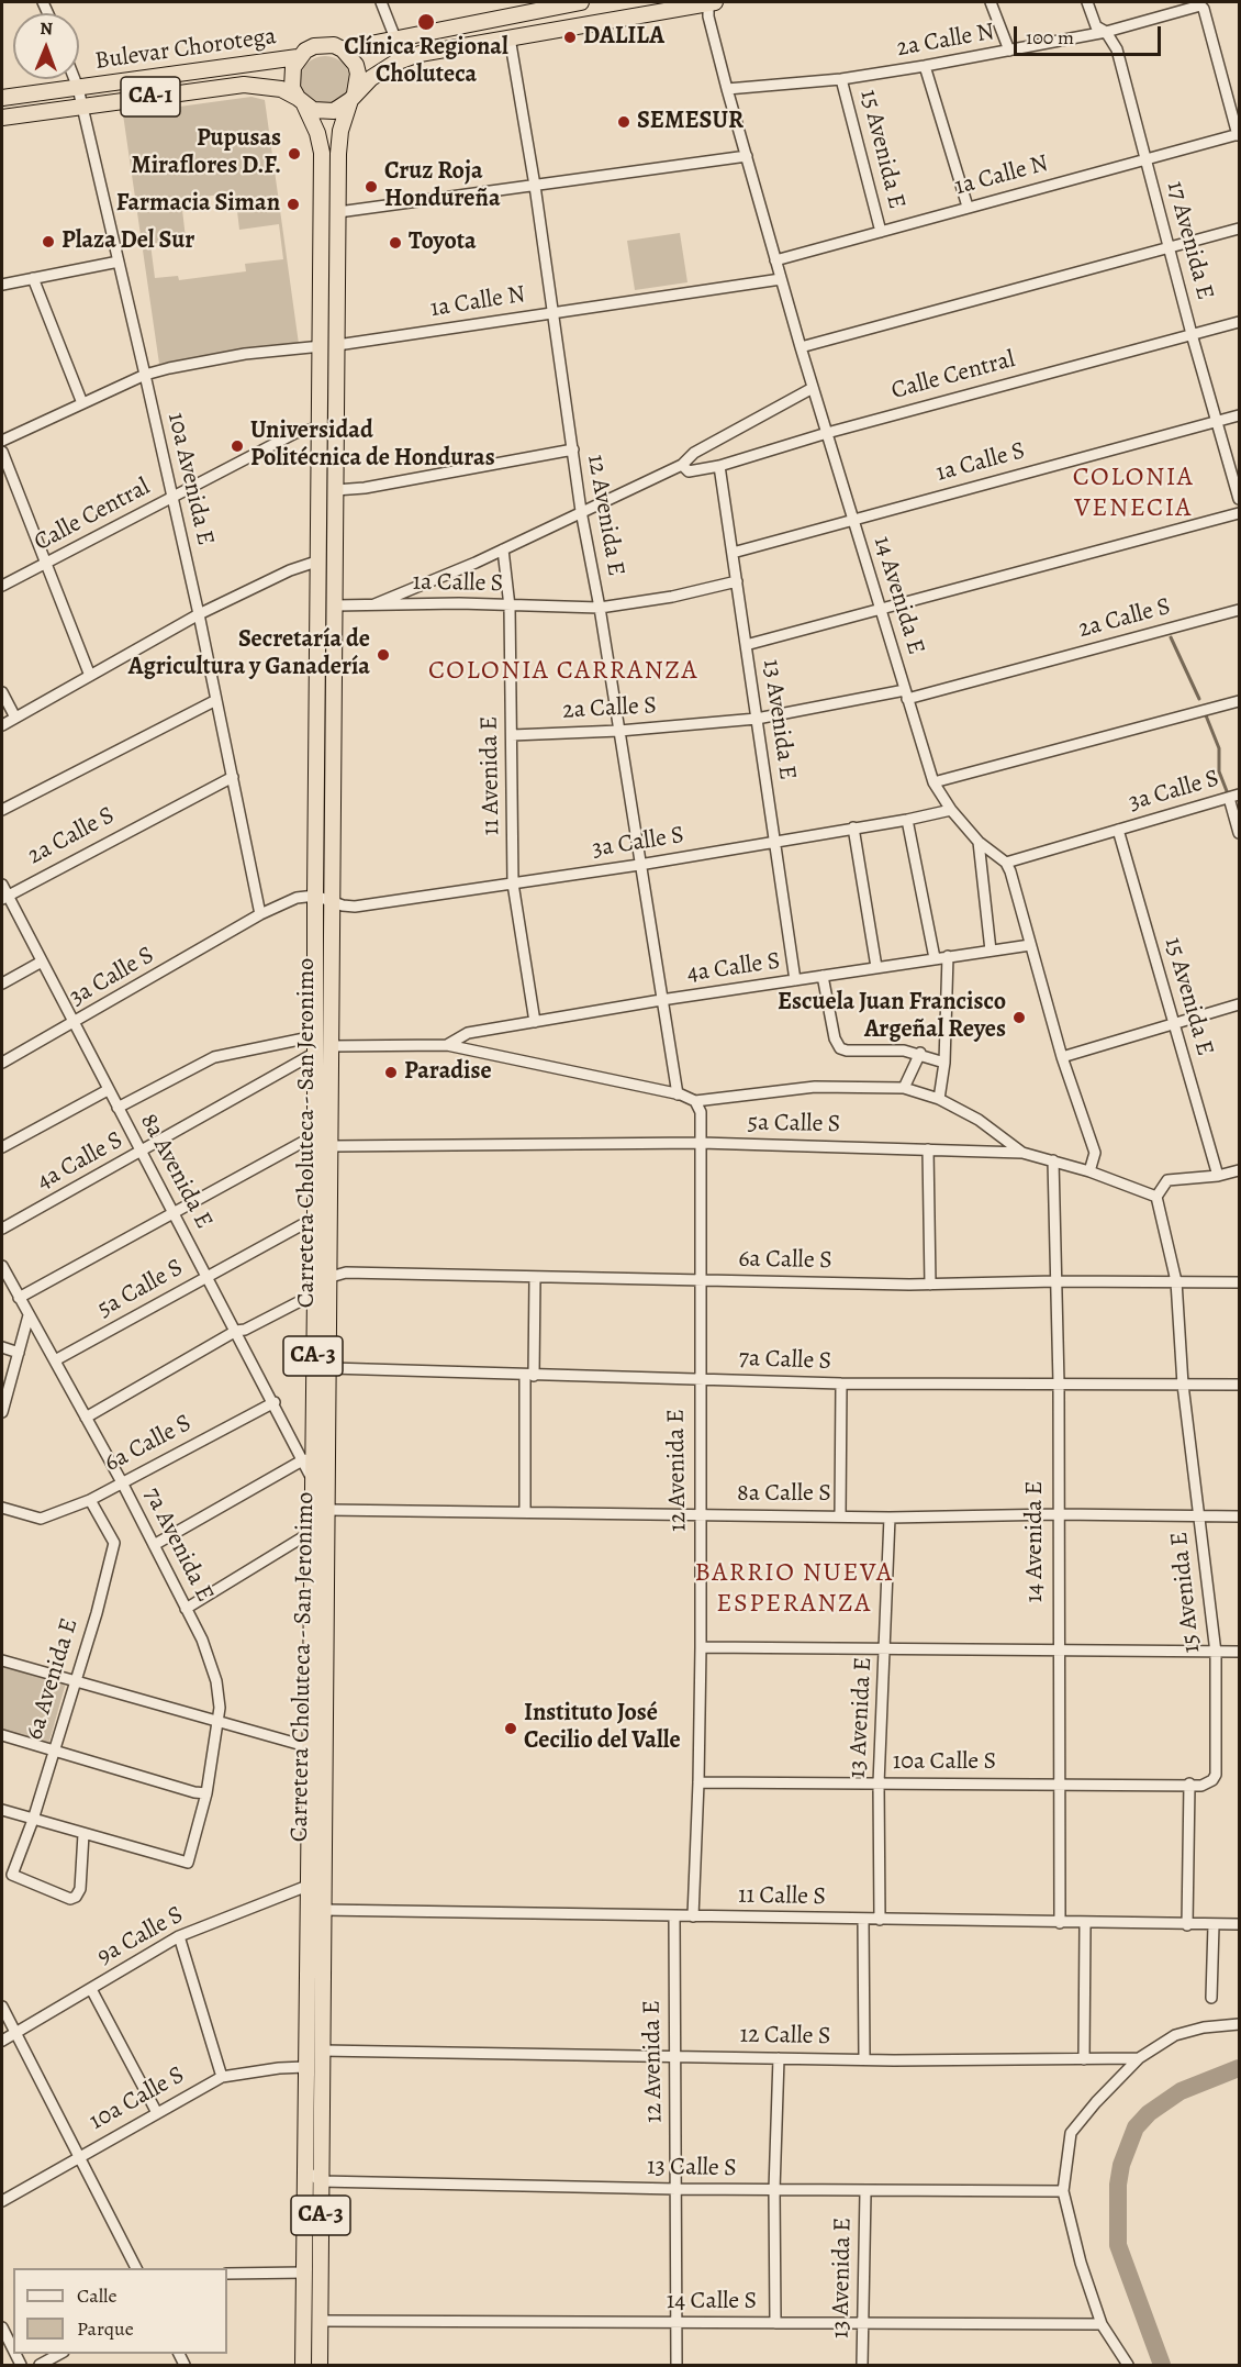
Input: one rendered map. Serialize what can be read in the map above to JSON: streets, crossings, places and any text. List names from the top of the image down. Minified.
{"streets":{"highway":["Bulevar Chorotega","CA-1","Carretera Choluteca - San Jeronimo","CA-3"],"street":["2a Calle N","15 Avenida E","1a Calle N","17 Avenida E","Calle Central","1a Calle S","10a Avenida E","12 Avenida E","14 Avenida E","2a Calle S","13 Avenida E","11 Avenida E","3a Calle S","4a Calle S","5a Calle S","8a Avenida E","6a Calle S","7a Calle S","8a Calle S","7a Avenida E","6a Avenida E","10a Calle S","11 Calle S","9a Calle S","12 Calle S","13 Calle S","14 Calle S"]},"crossings":[["2a Calle N","15 Avenida E"],["2a Calle N","1a Calle N"],["2a Calle N","17 Avenida E"],["2a Calle N","14 Avenida E"],["Bulevar Chorotega","CA-1"],["Bulevar Chorotega","10a Avenida E"],["Bulevar Chorotega","Carretera Choluteca - San Jeronimo"],["CA-1","12 Avenida E"],["CA-1","14 Avenida E"],["CA-1","Carretera Choluteca - San Jeronimo"],["15 Avenida E","1a Calle N"],["15 Avenida E","3a Calle S"],["15 Avenida E","5a Calle S"],["15 Avenida E","6a Calle S"],["15 Avenida E","7a Calle S"],["15 Avenida E","8a Calle S"],["15 Avenida E","10a Calle S"],["1a Calle N","17 Avenida E"],["1a Calle N","10a Avenida E"],["1a Calle N","12 Avenida E"],["1a Calle N","14 Avenida E"],["1a Calle N","Carretera Choluteca - San Jeronimo"],["17 Avenida E","Calle Central"],["17 Avenida E","1a Calle S"],["Calle Central","1a Calle S"],["Calle Central","10a Avenida E"],["Calle Central","12 Avenida E"],["Calle Central","14 Avenida E"],["Calle Central","13 Avenida E"],["Calle Central","11 Avenida E"],["Calle Central","Carretera Choluteca - San Jeronimo"],["1a Calle S","12 Avenida E"],["1a Calle S","14 Avenida E"],["1a Calle S","13 Avenida E"],["1a Calle S","11 Avenida E"],["1a Calle S","Carretera Choluteca - San Jeronimo"],["10a Avenida E","2a Calle S"],["10a Avenida E","3a Calle S"],["12 Avenida E","2a Calle S"],["12 Avenida E","3a Calle S"],["12 Avenida E","4a Calle S"],["12 Avenida E","5a Calle S"],["12 Avenida E","6a Calle S"],["12 Avenida E","7a Calle S"],["12 Avenida E","8a Calle S"],["12 Avenida E","10a Calle S"],["12 Avenida E","11 Calle S"],["12 Avenida E","12 Calle S"],["12 Avenida E","13 Calle S"],["12 Avenida E","14 Calle S"],["14 Avenida E","2a Calle S"],["14 Avenida E","3a Calle S"],["14 Avenida E","5a Calle S"],["14 Avenida E","6a Calle S"],["14 Avenida E","7a Calle S"],["14 Avenida E","8a Calle S"],["14 Avenida E","10a Calle S"],["14 Avenida E","11 Calle S"],["2a Calle S","13 Avenida E"],["2a Calle S","11 Avenida E"],["2a Calle S","8a Avenida E"],["13 Avenida E","3a Calle S"],["13 Avenida E","4a Calle S"],["13 Avenida E","8a Calle S"],["13 Avenida E","10a Calle S"],["13 Avenida E","11 Calle S"],["13 Avenida E","13 Calle S"],["13 Avenida E","14 Calle S"],["11 Avenida E","3a Calle S"],["11 Avenida E","4a Calle S"],["3a Calle S","Carretera Choluteca - San Jeronimo"],["3a Calle S","8a Avenida E"],["4a Calle S","Carretera Choluteca - San Jeronimo"],["4a Calle S","8a Avenida E"],["5a Calle S","Carretera Choluteca - San Jeronimo"],["5a Calle S","8a Avenida E"],["5a Calle S","7a Avenida E"],["Carretera Choluteca - San Jeronimo","8a Avenida E"],["Carretera Choluteca - San Jeronimo","6a Calle S"],["Carretera Choluteca - San Jeronimo","7a Calle S"],["Carretera Choluteca - San Jeronimo","8a Calle S"],["Carretera Choluteca - San Jeronimo","10a Calle S"],["Carretera Choluteca - San Jeronimo","11 Calle S"],["Carretera Choluteca - San Jeronimo","9a Calle S"],["Carretera Choluteca - San Jeronimo","12 Calle S"],["Carretera Choluteca - San Jeronimo","13 Calle S"],["Carretera Choluteca - San Jeronimo","14 Calle S"],["8a Avenida E","6a Calle S"],["6a Calle S","7a Avenida E"],["6a Calle S","6a Avenida E"]],"districts":["COLONIA VENECIA","COLONIA CARRANZA","BARRIO NUEVA ESPERANZA"],"places":["Clínica Regional Choluteca","DALILA","SEMESUR","Pupusas Miraflores D.F.","Cruz Roja Hondureña","Farmacia Siman","Plaza Del Sur","Toyota","Universidad Politécnica de Honduras","Secretaría de Agricultura y Ganadería","Escuela Juan Francisco Argeñal Reyes","Paradise","Instituto José Cecilio del Valle"],"legend":["Calle","Parque"],"scale_bar":"100 m","north":"top"}
